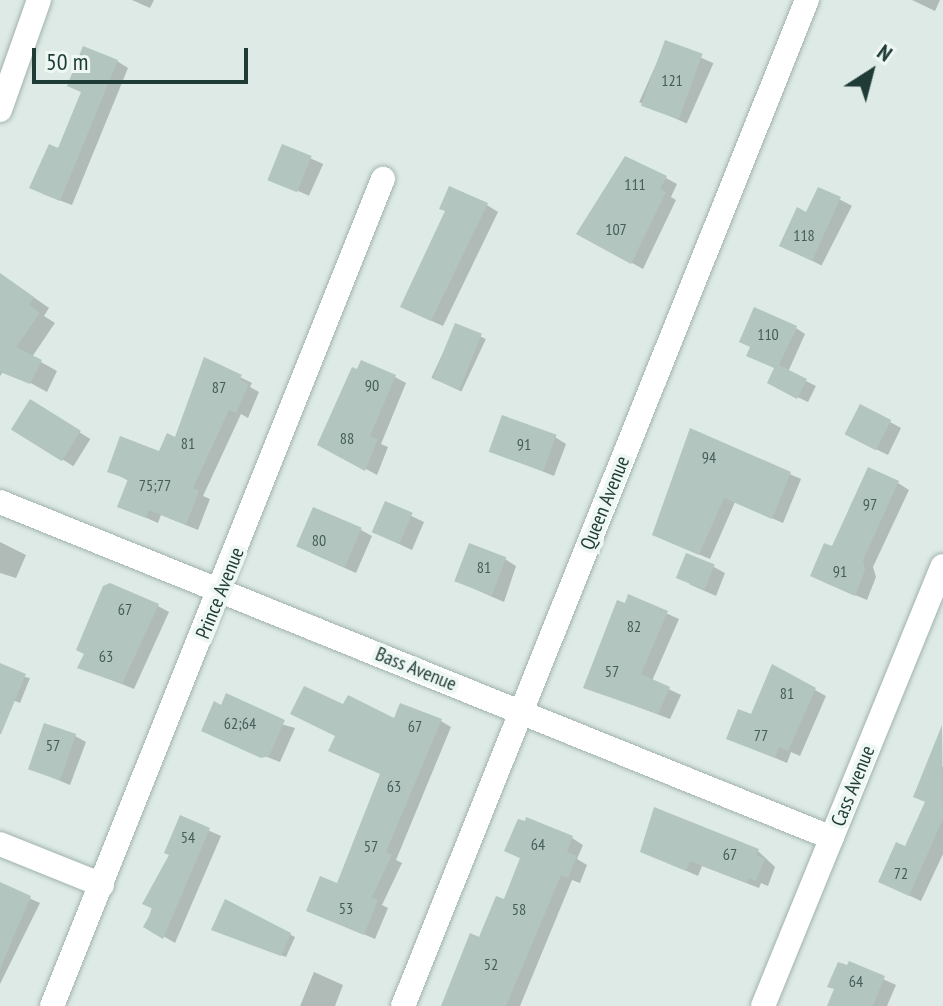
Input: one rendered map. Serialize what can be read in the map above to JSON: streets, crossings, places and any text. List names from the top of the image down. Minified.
{"streets":{"street":["Queen Avenue","Prince Avenue","Bass Avenue","Cass Avenue"]},"crossings":[["Queen Avenue","Bass Avenue"],["Prince Avenue","Bass Avenue"],["Bass Avenue","Cass Avenue"]],"house_numbers":["121","111","107","118","110","90","87","88","81","91","94","75;77","97","80","81","91","67","82","63","57","81","62;64","67","77","57","63","54","64","57","67","72","53","58","52","64"],"scale_bar":"50 m","north":"top right"}
